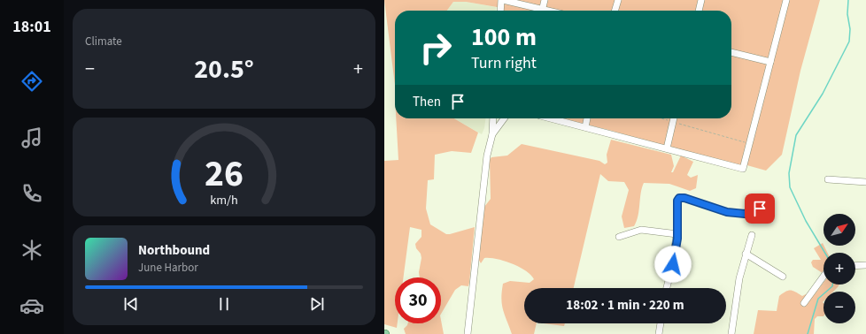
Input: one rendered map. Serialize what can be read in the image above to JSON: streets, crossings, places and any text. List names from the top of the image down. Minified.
{"north":"top right","page":{"tabs":"18:01","tile":"Climate","turn":["100 m","Turn right"],"heat":["−","20.5°","+"],"then":"Then","map_buttons":["+","−"],"song":["Northbound","June Harbor"],"limit":"30","trip":"18:02 · 1 min · 220 m","gauge":["26","km/h"]}}
